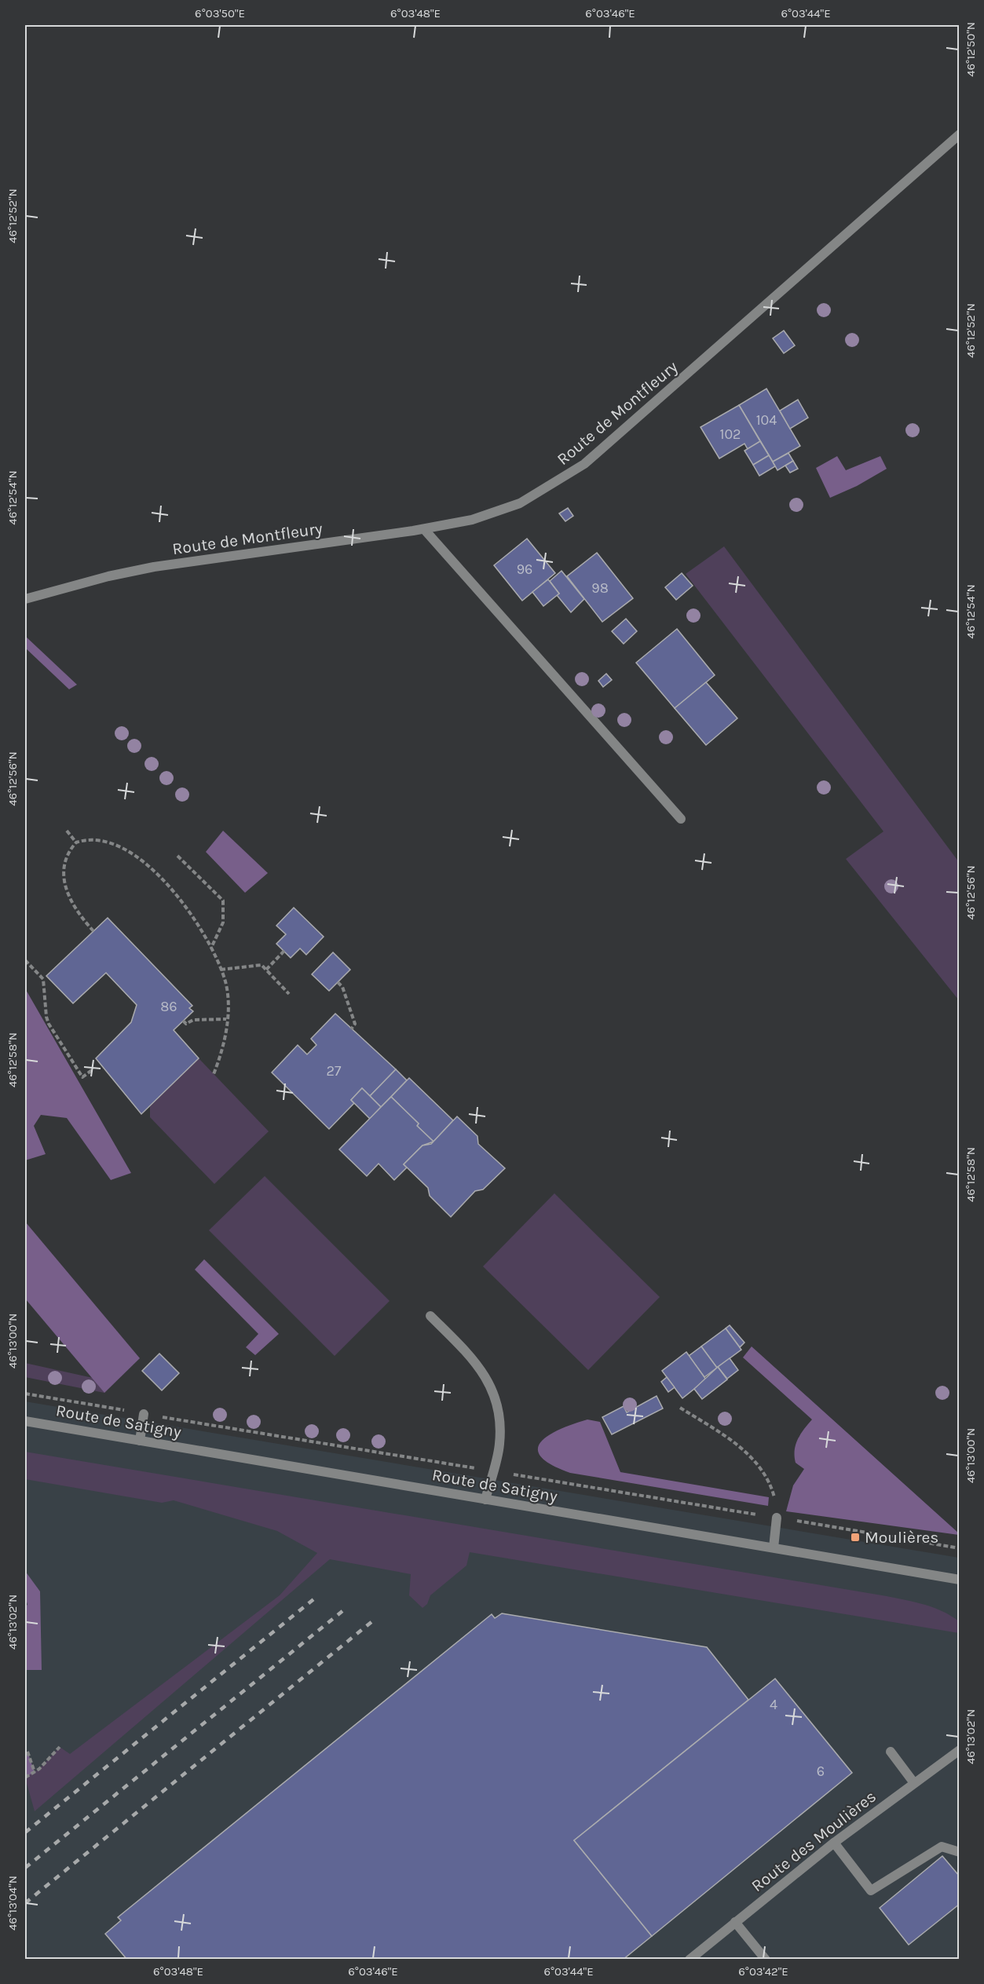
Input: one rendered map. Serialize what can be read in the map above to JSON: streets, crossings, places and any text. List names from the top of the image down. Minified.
{"streets":{"street":["Route de Montfleury","Route de Satigny","Route des Moulières"]},"places":{"transit":["Moulières"]},"house_numbers":["104","102","96","98","86","27","4","6"],"coordinates":["6°03'50\"E","6°03'48\"E","6°03'46\"E","6°03'44\"E","46°12'50\"N","46°12'52\"N","46°12'54\"N","46°12'56\"N","46°12'58\"N","46°13'00\"N","46°13'02\"N","46°13'04\"N","6°03'42\"E"]}
